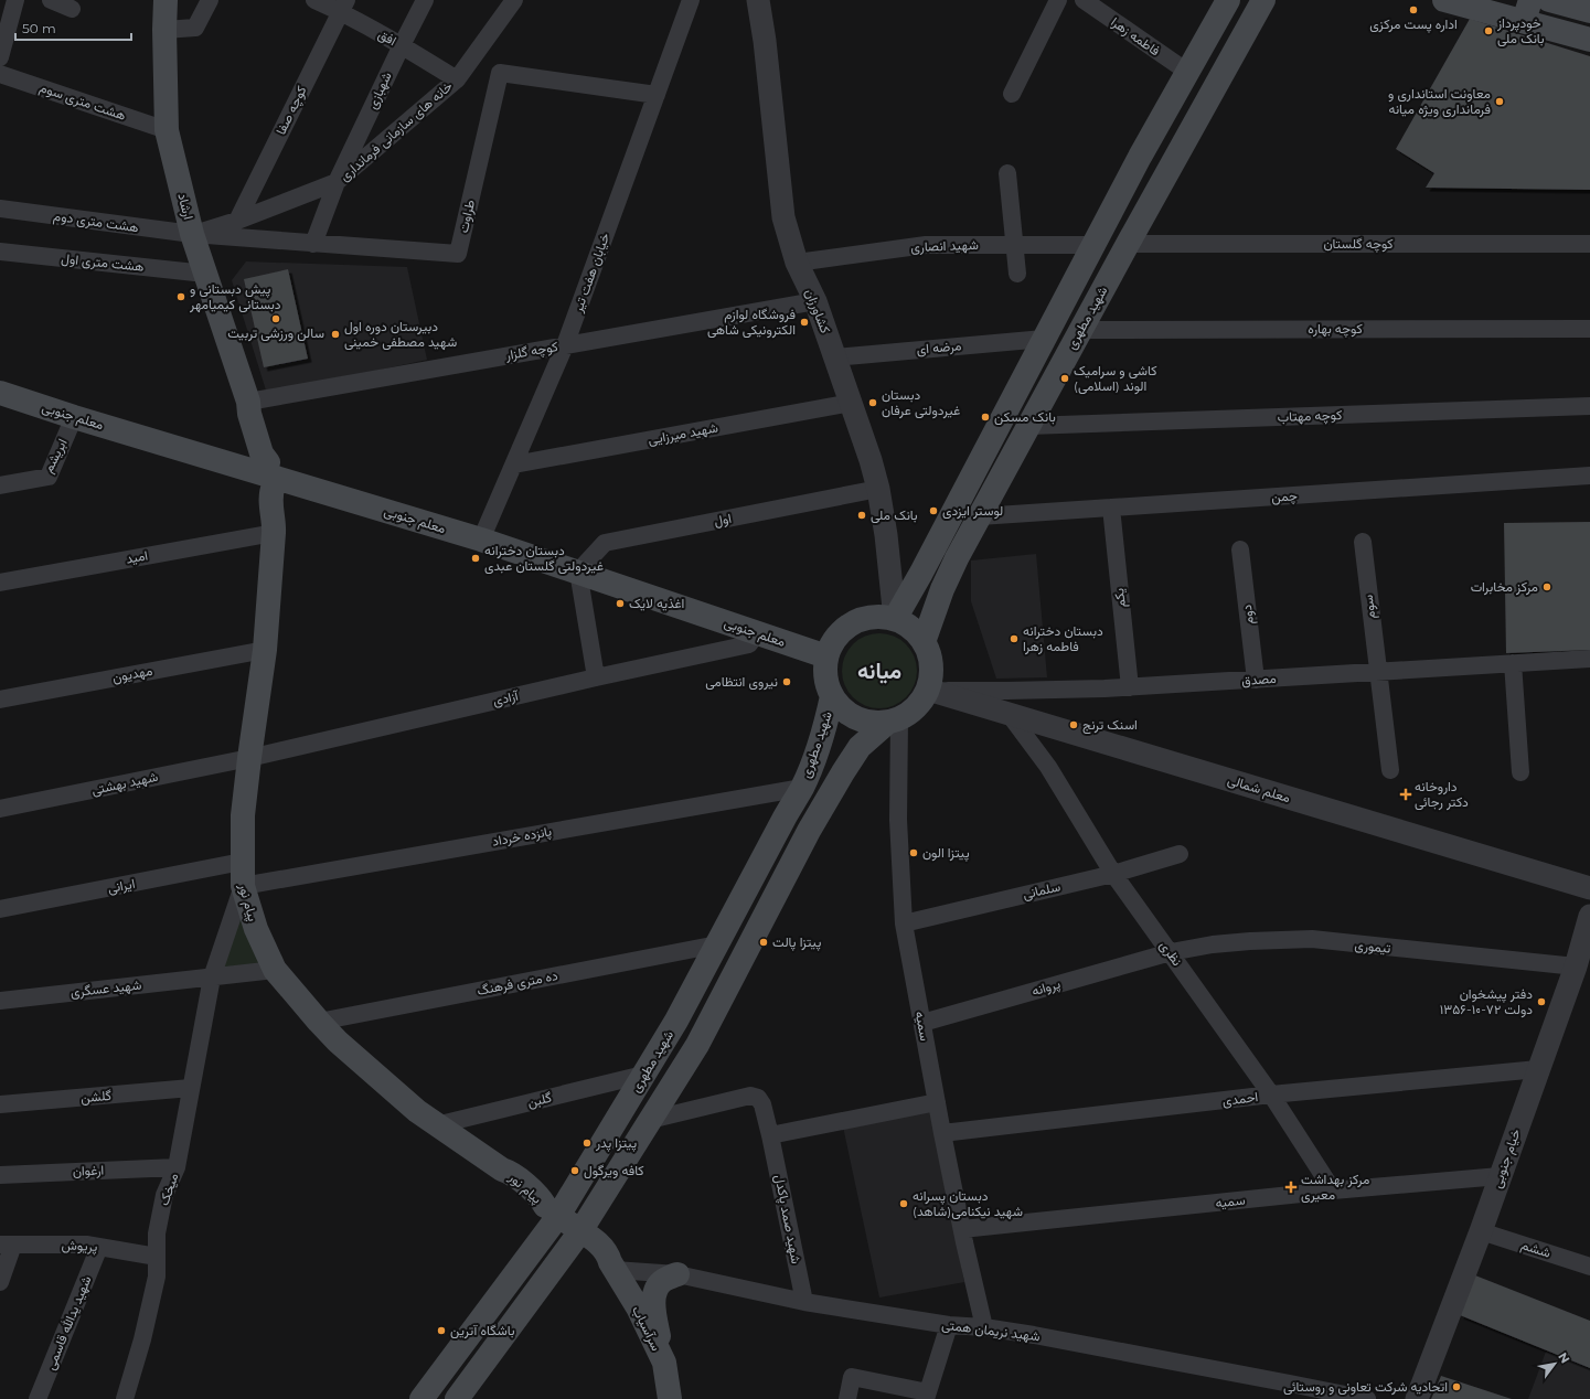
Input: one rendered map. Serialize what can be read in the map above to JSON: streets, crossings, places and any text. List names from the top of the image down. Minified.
{"streets":{"main road":["ارشاد","شهید مطهری","معلم جنوبی","پیام نور","سرآسیاب"],"street":["فاطمه زهرا","افق","شهبازی","هشت متری سوم","کوچه صفا","خانه های سازمانی فرمانداری","طراوت","هشت متری دوم","کوچه گلستان","شهید انصاری","هشت متری اول","خیابان هفت تیر","کشاورزان","کوچه بهاره","مرضه ای","کوچه گلزار","کوچه مهتاب","شهید میرزایی","ابریشم","چمن","اول","امید","یکم","سوم","دوم","مهدیون","مصدق","آزادی","شهید بهشتی","معلم شمالی","پانزده خرداد","ایرانی","سلمانی","تیموری","نظری","ده متری فرهنگ","پروانه","شهید عسگری","سمیه","گلشن","احمدی","گلبن","خیام جنوبی","ارغوان","میخک","سميه","شهید صمد پاکدل","پریوش","ششم","شهید یدالله قاسمی","شهید نریمان همتی"]},"crossings":[["فاطمه زهرا","شهید مطهری"],["افق","شهبازی"],["افق","کوچه صفا"],["افق","خانه های سازمانی فرمانداری"],["شهبازی","خانه های سازمانی فرمانداری"],["شهبازی","طراوت"],["هشت متری سوم","ارشاد"],["کوچه صفا","خانه های سازمانی فرمانداری"],["خانه های سازمانی فرمانداری","ارشاد"],["خانه های سازمانی فرمانداری","طراوت"],["خانه های سازمانی فرمانداری","هشت متری دوم"],["ارشاد","طراوت"],["ارشاد","هشت متری دوم"],["ارشاد","هشت متری اول"],["ارشاد","کوچه گلزار"],["ارشاد","معلم جنوبی"],["ارشاد","پیام نور"],["طراوت","هشت متری دوم"],["طراوت","خیابان هفت تیر"],["کوچه گلستان","شهید مطهری"],["شهید انصاری","کشاورزان"],["شهید انصاری","شهید مطهری"],["خیابان هفت تیر","کوچه گلزار"],["خیابان هفت تیر","معلم جنوبی"],["خیابان هفت تیر","شهید میرزایی"],["کشاورزان","شهید مطهری"],["کشاورزان","مرضه ای"],["کشاورزان","کوچه گلزار"],["کشاورزان","معلم جنوبی"],["کشاورزان","شهید میرزایی"],["کشاورزان","اول"],["کشاورزان","مصدق"],["کشاورزان","معلم شمالی"],["کشاورزان","سمیه"],["شهید مطهری","کوچه بهاره"],["شهید مطهری","مرضه ای"],["شهید مطهری","معلم جنوبی"],["شهید مطهری","کوچه مهتاب"],["شهید مطهری","چمن"],["شهید مطهری","مصدق"],["شهید مطهری","معلم شمالی"],["شهید مطهری","پانزده خرداد"],["شهید مطهری","پیام نور"],["شهید مطهری","ده متری فرهنگ"],["شهید مطهری","سمیه"],["شهید مطهری","گلبن"],["معلم جنوبی","ابریشم"],["معلم جنوبی","اول"],["معلم جنوبی","مصدق"],["معلم جنوبی","آزادی"],["معلم جنوبی","معلم شمالی"],["معلم جنوبی","پیام نور"],["معلم جنوبی","سمیه"],["چمن","یکم"],["امید","پیام نور"],["یکم","مصدق"],["سوم","مصدق"],["دوم","مصدق"],["مهدیون","پیام نور"],["مصدق","معلم شمالی"],["مصدق","سمیه"],["آزادی","شهید بهشتی"],["آزادی","پیام نور"],["شهید بهشتی","پیام نور"],["معلم شمالی","نظری"],["معلم شمالی","سمیه"],["پانزده خرداد","پیام نور"],["پانزده خرداد","میخک"],["ایرانی","پیام نور"],["سلمانی","نظری"],["سلمانی","سمیه"],["پیام نور","ده متری فرهنگ"],["پیام نور","شهید عسگری"],["پیام نور","گلبن"],["پیام نور","میخک"],["پیام نور","سرآسیاب"],["تیموری","نظری"],["تیموری","پروانه"],["تیموری","خیام جنوبی"],["نظری","پروانه"],["نظری","احمدی"],["نظری","سميه"],["پروانه","سمیه"],["شهید عسگری","میخک"],["سمیه","احمدی"],["سمیه","سميه"],["سمیه","شهید نریمان همتی"],["گلشن","میخک"],["احمدی","خیام جنوبی"],["خیام جنوبی","سميه"],["خیام جنوبی","ششم"],["ارغوان","میخک"],["میخک","پریوش"],["شهید صمد پاکدل","شهید نریمان همتی"],["پریوش","شهید یدالله قاسمی"],["سرآسیاب","شهید نریمان همتی"]],"districts":["میانه"],"places":{"other":["اداره پست مرکزی","خودپرداز بانک ملی","معاونت استانداری و فرمانداری ویژه میانه","پیش دبستانی و دبستانی کیمیامهر","سالن ورزشی تربیت","فروشگاه لوازم الکترونیکی شاهی","دبیرستان دوره اول شهید مصطفی خمینی","کاشی و سرامیک الوند (اسلامی)","دبستان غیردولتی عرفان","بانک مسکن","لوستر ایزدی","بانک ملی","دبستان دخترانه غیردولتی گلستان عبدی","مرکز مخابرات","اغذیه لایک","دبستان دخترانه فاطمه زهرا","نیروی انتظامی","اسنک ترنج","پیتزا الون","پیتزا پالت","دفتر پیشخوان دولت ۷۲-۱۰-۱۳۵۶","پیتزا پدر","کافه ویرگول","دبستان پسرانه شهید نیکنامی(شاهد)","باشگاه آترین","اتحادیه شرکت تعاونی و روستائی"],"health":["داروخانه دکتر رجائی","مرکز بهداشت معیری"]},"scale_bar":"50 m","north":"top right"}
